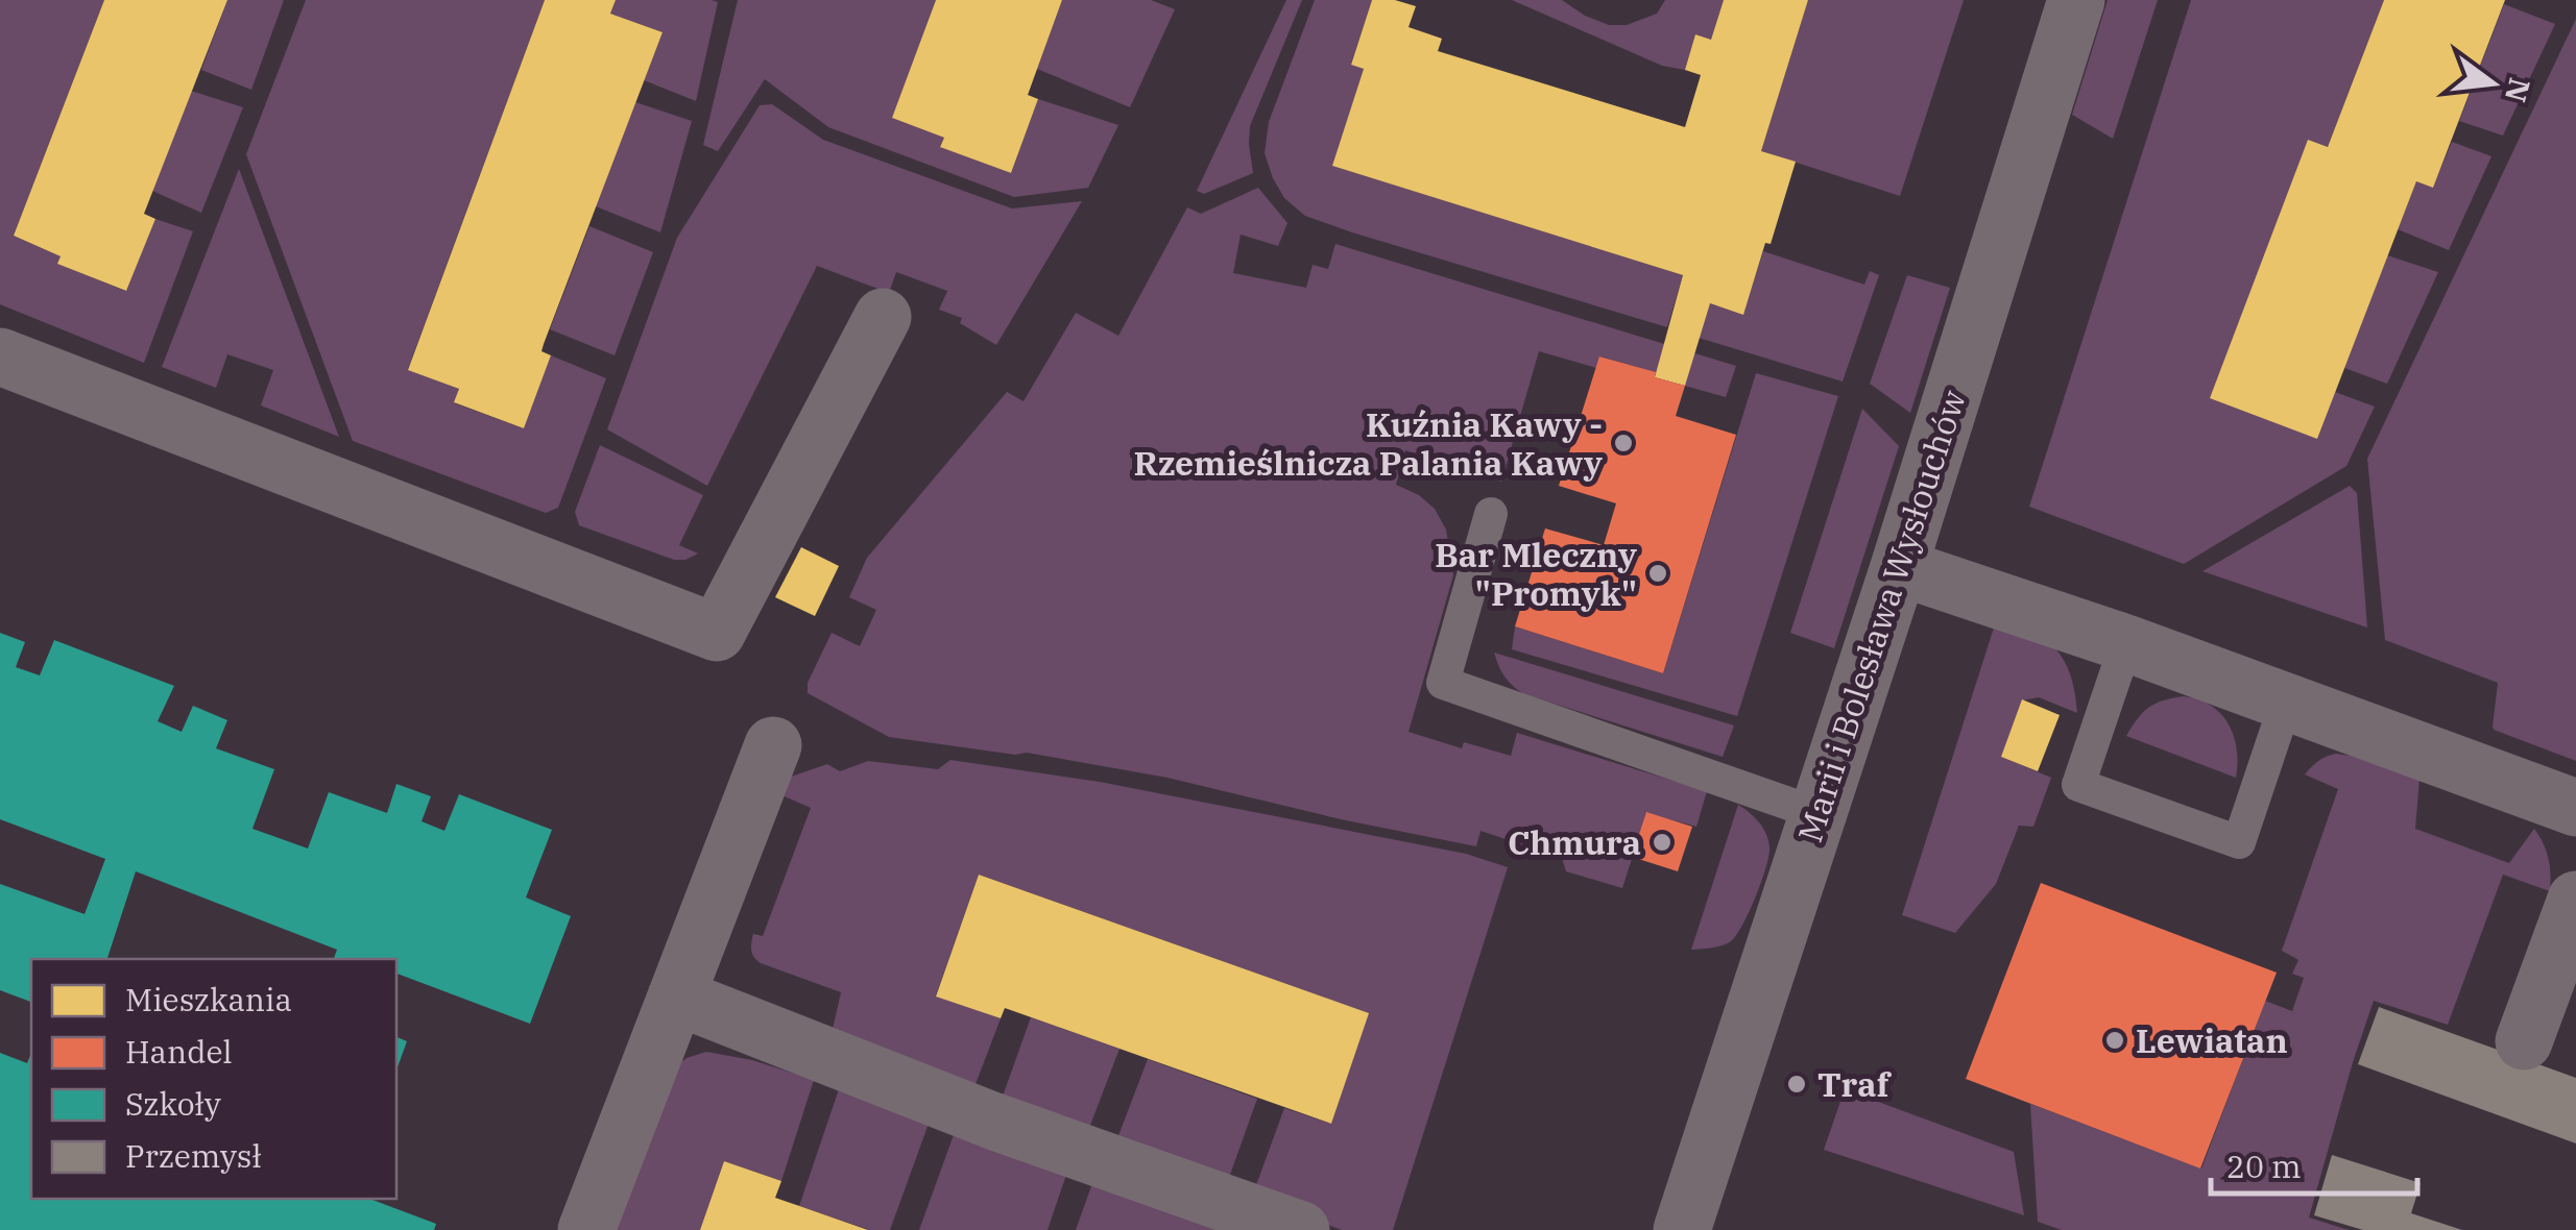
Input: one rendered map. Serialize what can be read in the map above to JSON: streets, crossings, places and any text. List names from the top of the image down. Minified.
{"streets":{"street":["Marii i Bolesława Wysłouchów"]},"places":["Kuźnia Kawy - Rzemieślnicza Palania Kawy","Bar Mleczny \"Promyk\"","Chmura","Lewiatan","Traf"],"legend":["Mieszkania","Handel","Szkoły","Przemysł"],"scale_bar":"20 m","north":"right"}
